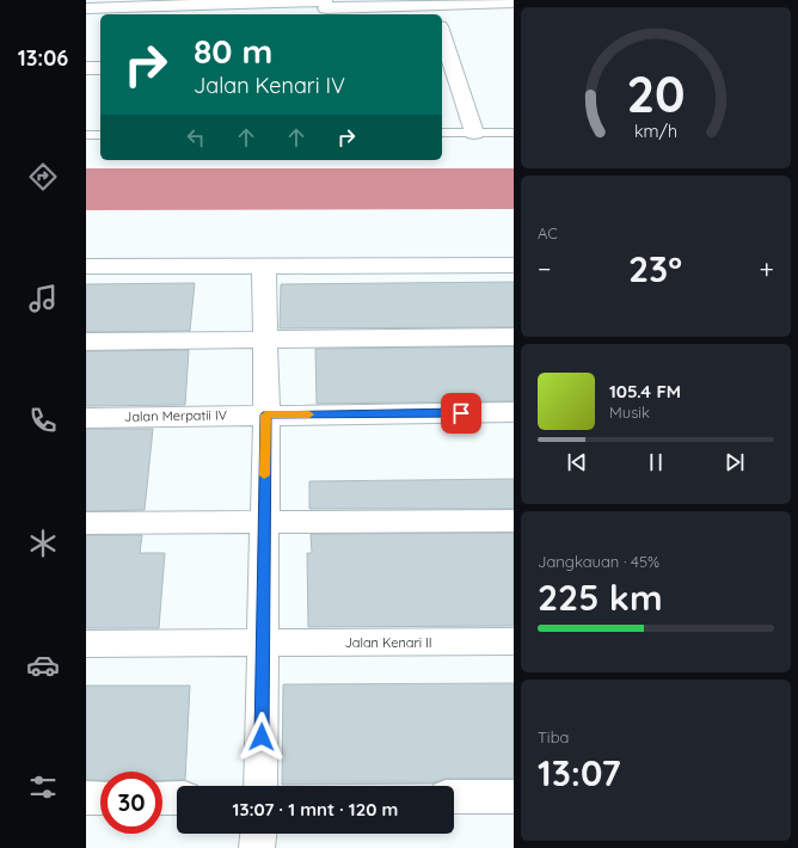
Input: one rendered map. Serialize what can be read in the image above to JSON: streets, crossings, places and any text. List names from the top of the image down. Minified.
{"streets":{"street":["Jalan Merpatii IV","Jalan Kenari II"]},"page":{"tabs":"13:06","turn":["80 m","Jalan Kenari IV"],"tile":["AC",["Jangkauan · 45%","225 km"],["Tiba","13:07"]],"heat":["−","23°","+"],"song":["105.4 FM","Musik"],"limit":"30","trip":"13:07 · 1 mnt · 120 m","gauge":["20","km/h"]}}
